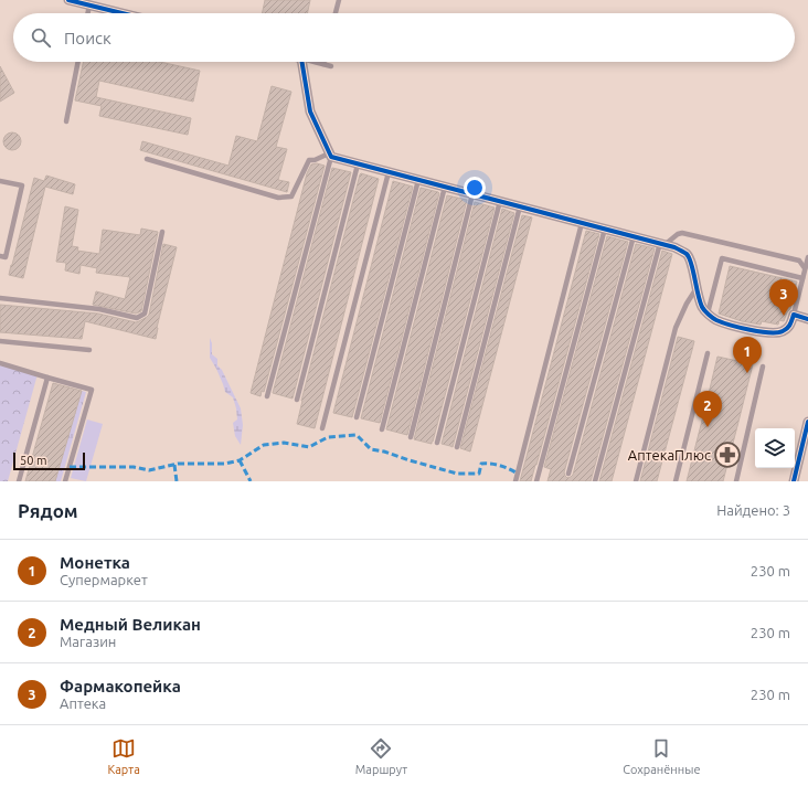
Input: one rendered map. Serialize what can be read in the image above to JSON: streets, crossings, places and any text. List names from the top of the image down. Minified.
{"places":{"pharmacy":["АптекаПлюс"]},"scale_bar":"50 m","page":{"search":"Поиск","pins":["3","1","2"],"scale":"50 m","heading":["Рядом","Найдено: 3"],"list":[{"mark":"1","name":"Монетка","note":"Супермаркет","value":"230 m"},{"mark":"2","name":"Медный Великан","note":"Магазин","value":"230 m"},{"mark":"3","name":"Фармакопейка","note":"Аптека","value":"230 m"}],"nav":["Карта","Маршрут","Сохранённые"]}}
